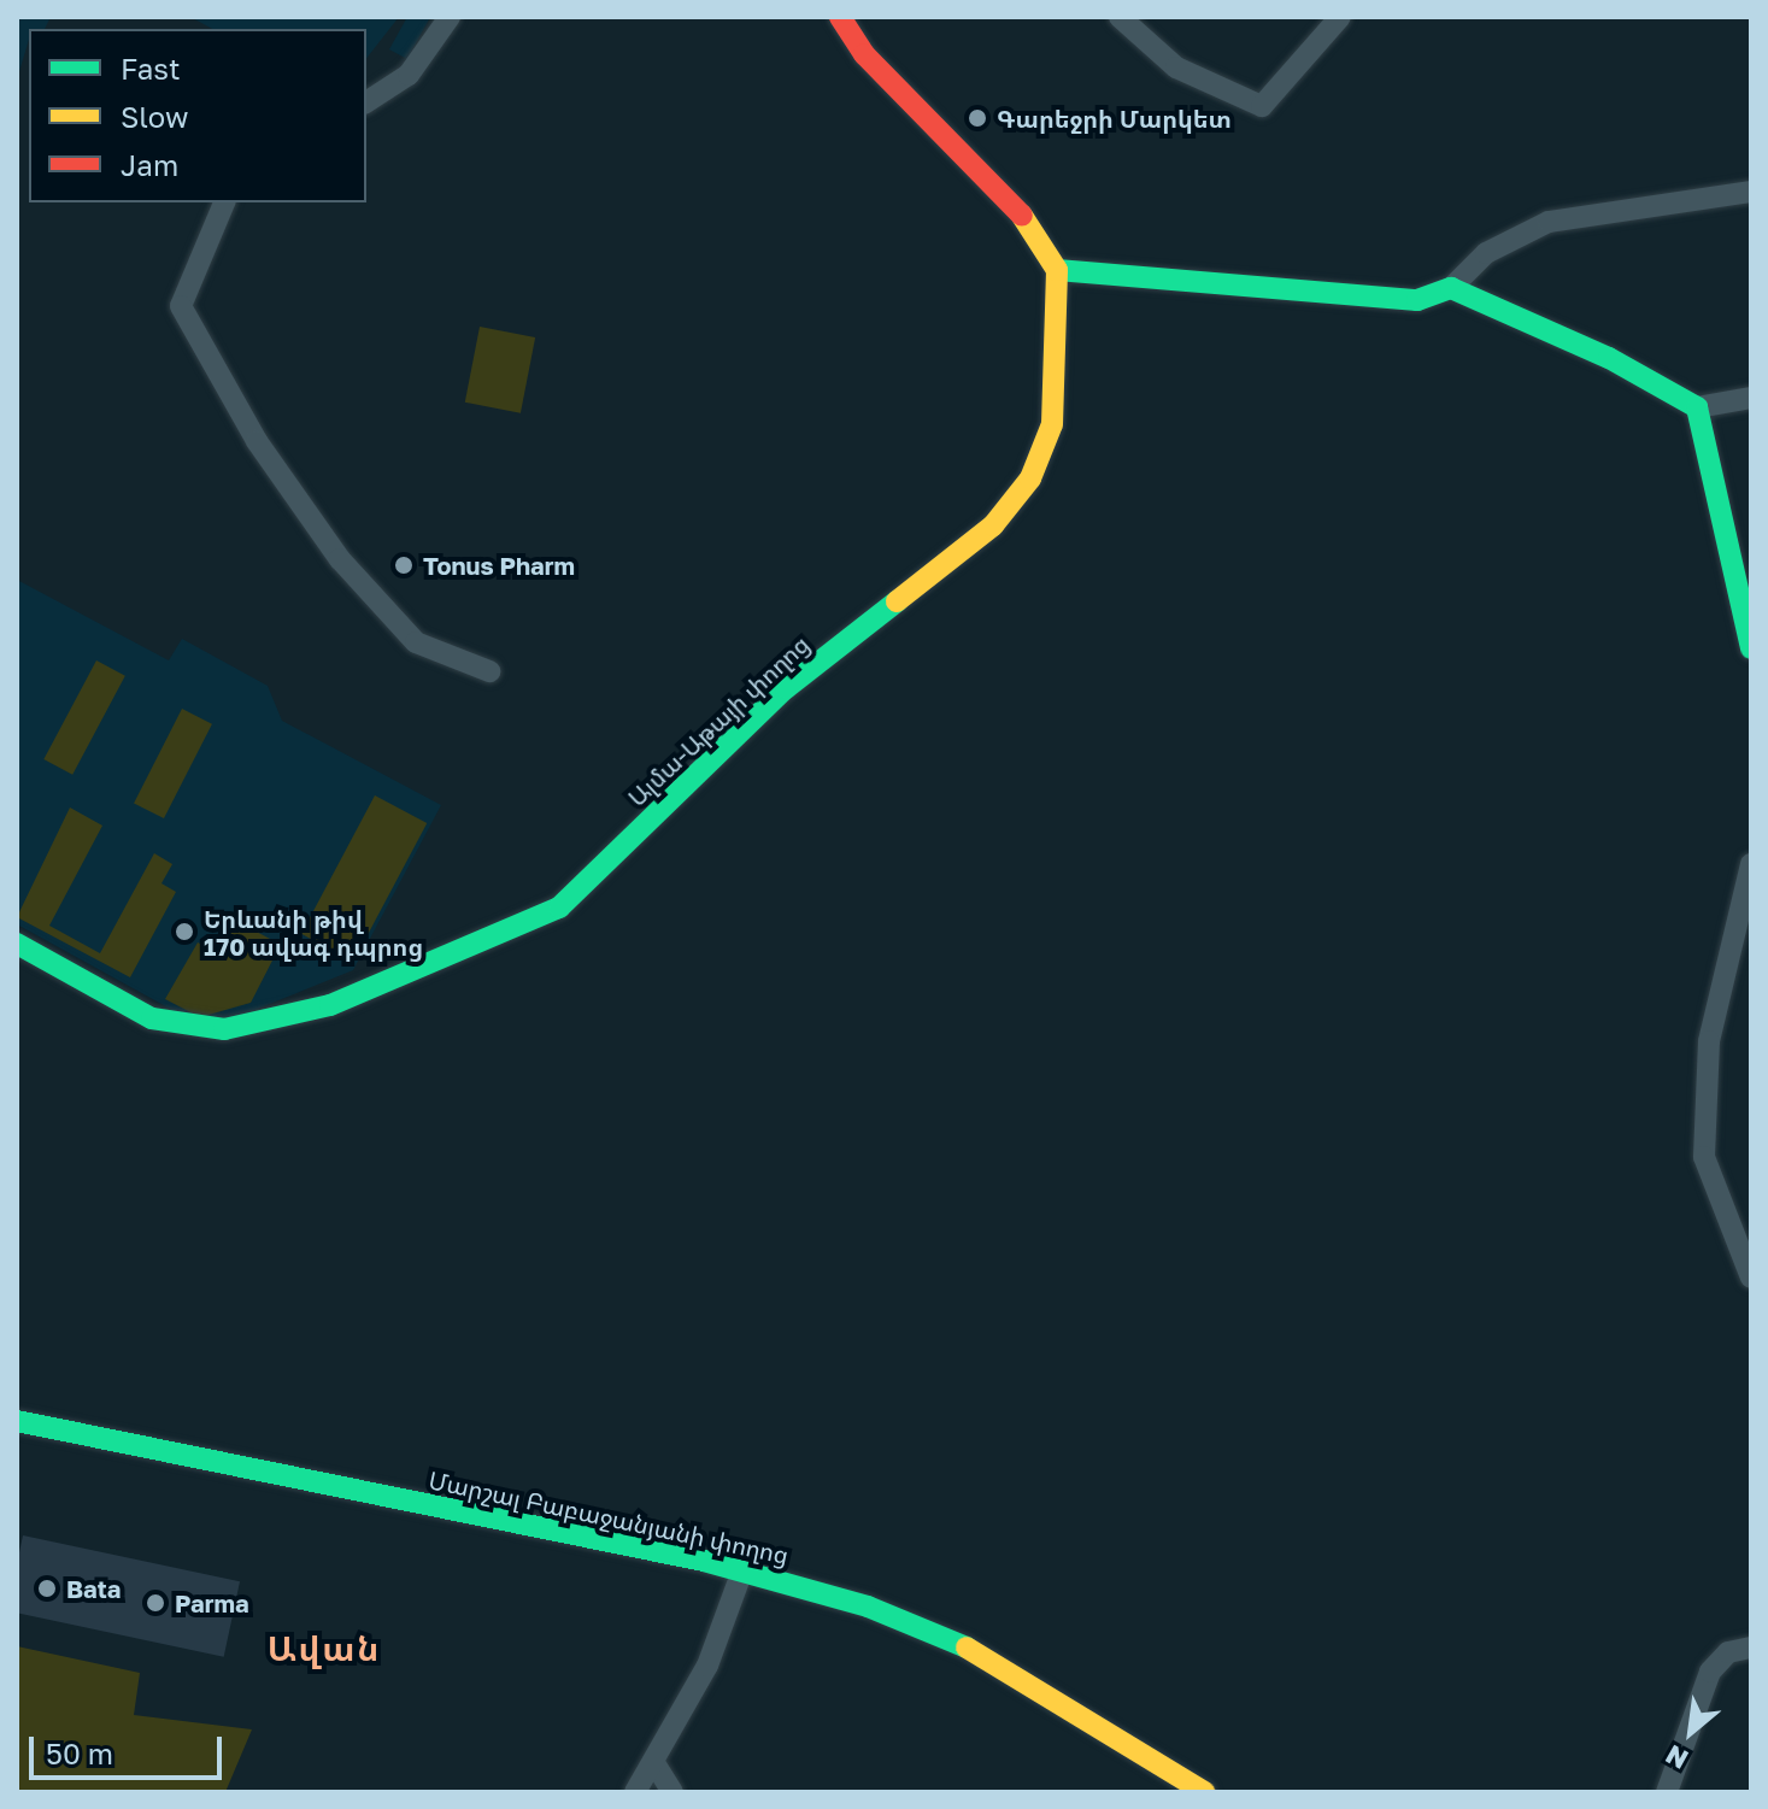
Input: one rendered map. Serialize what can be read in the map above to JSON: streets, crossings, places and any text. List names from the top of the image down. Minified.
{"streets":{"street":["Ալմա-Աթայի փողոց","Մարշալ Բաբաջանյանի փողոց"]},"districts":["Ավան"],"places":["Գարեջրի Մարկետ","Tonus Pharm","Երևանի թիվ 170 ավագ դպրոց","Bata","Parma"],"legend":["Fast","Slow","Jam"],"scale_bar":"50 m","north":"bottom left"}
